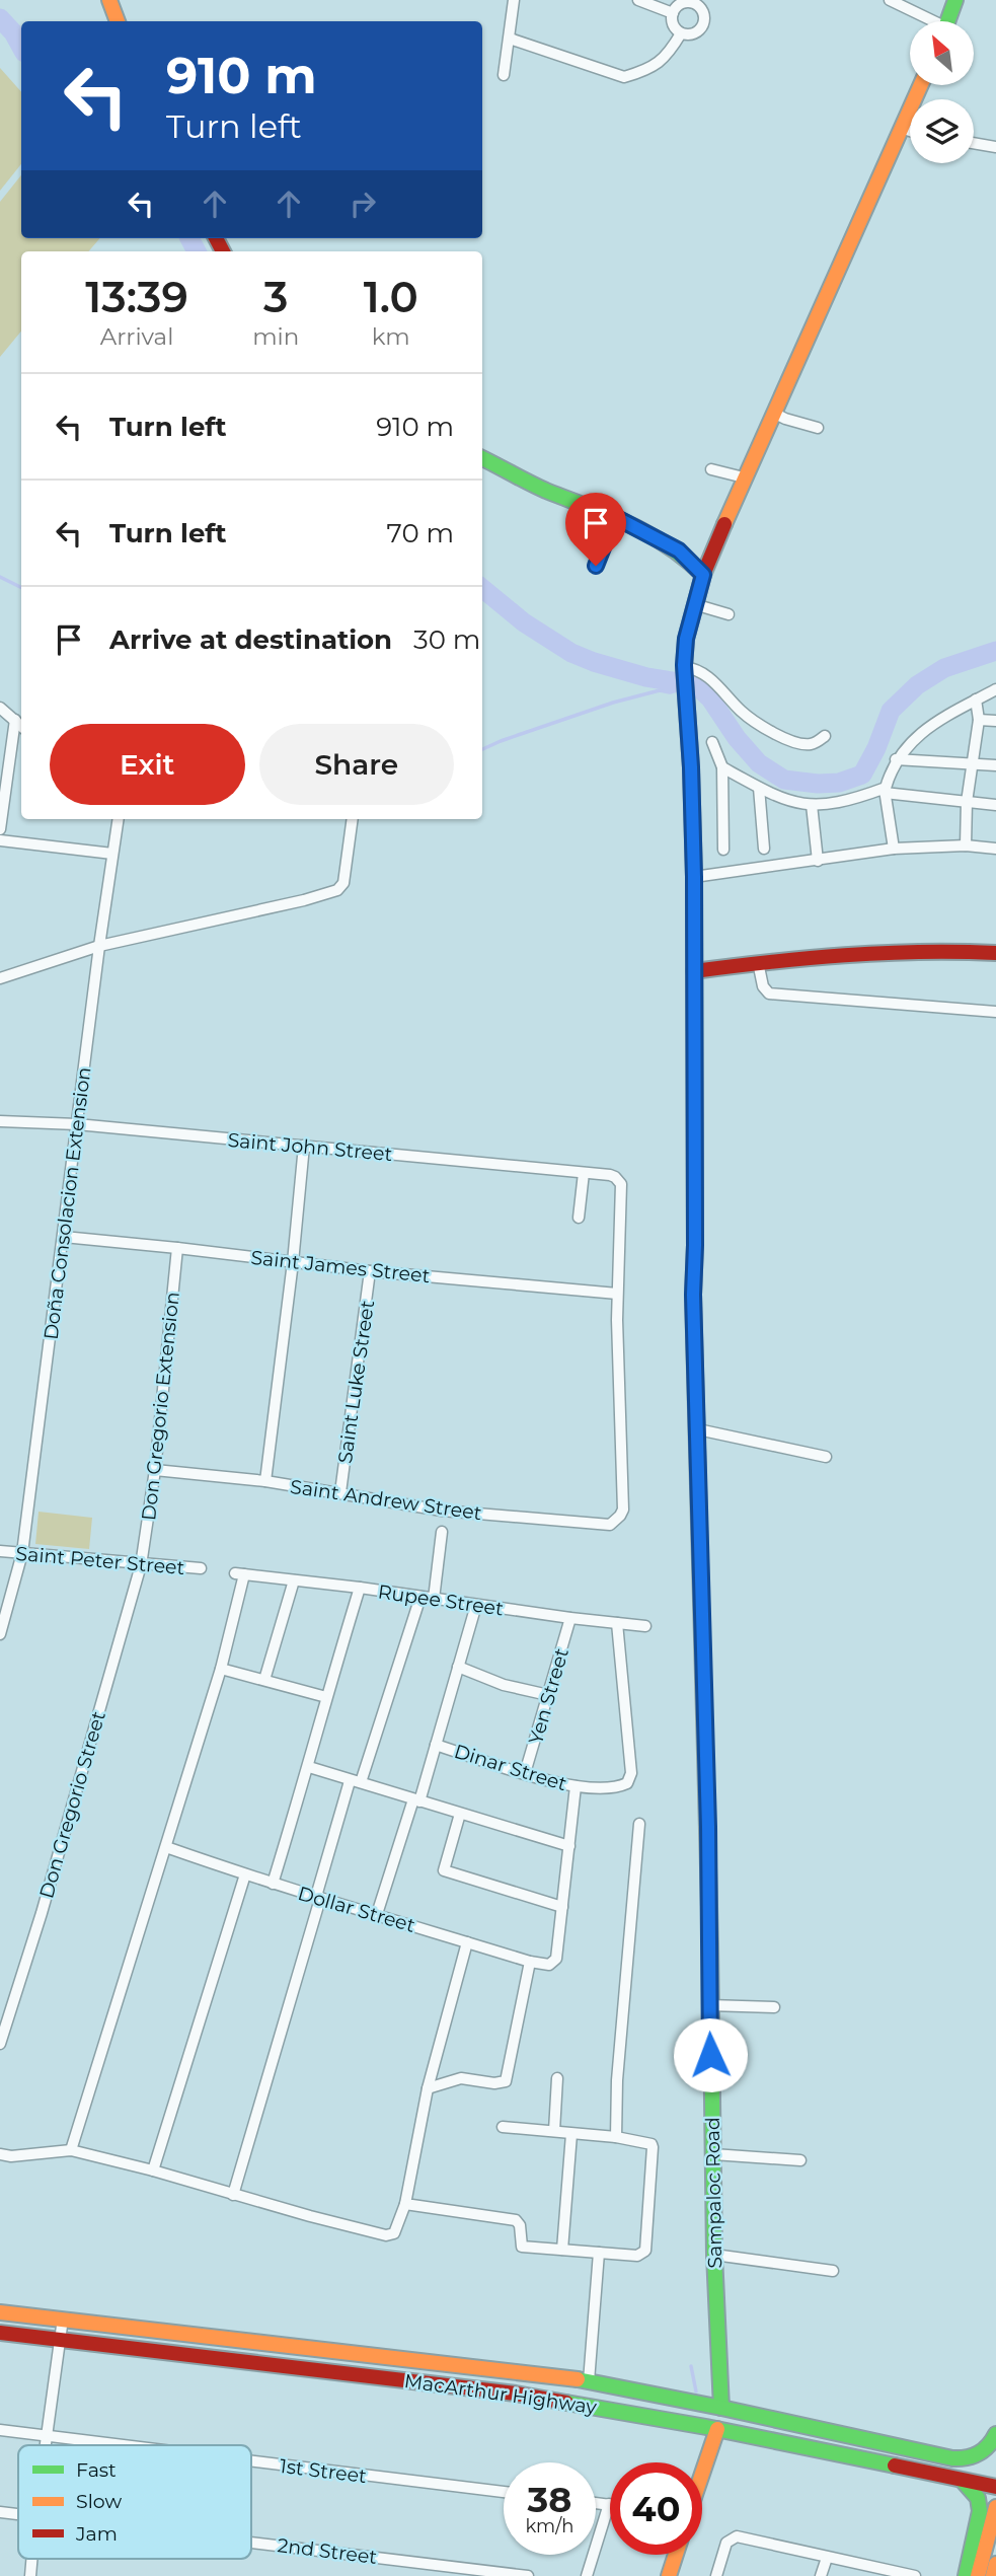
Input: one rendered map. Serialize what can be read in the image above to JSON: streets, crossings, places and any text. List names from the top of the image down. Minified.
{"streets":{"main road":["Sampaloc Road","MacArthur Highway"],"street":["Saint John Street","Doña Consolacion Extension","Saint James Street","Saint Luke Street","Don Gregorio Extension","Saint Andrew Street","Saint Peter Street","Rupee Street","Yen Street","Dinar Street","Don Gregorio Street","Dollar Street","1st Street","2nd Street"]},"crossings":[["Saint John Street","Doña Consolacion Extension"],["Saint John Street","Saint James Street"],["Saint John Street","Saint Andrew Street"],["Doña Consolacion Extension","Saint James Street"],["Doña Consolacion Extension","Saint Peter Street"],["Saint James Street","Saint Luke Street"],["Saint James Street","Don Gregorio Extension"],["Saint James Street","Saint Andrew Street"],["Saint Luke Street","Saint Andrew Street"],["Don Gregorio Extension","Saint Andrew Street"],["Don Gregorio Extension","Saint Peter Street"],["Don Gregorio Extension","Don Gregorio Street"],["Saint Peter Street","Don Gregorio Street"],["Rupee Street","Yen Street"],["Rupee Street","Dinar Street"],["Yen Street","Dinar Street"],["Sampaloc Road","MacArthur Highway"]],"legend":["Fast","Slow","Jam"],"north":"top left","page":{"turn":["910 m","Turn left"],"eta":["13:39","Arrival","3","min","1.0","km"],"list":[{"name":"Turn left","value":"910 m"},{"name":"Turn left","value":"70 m"},{"name":"Arrive at destination","value":"30 m"}],"buttons":["Exit","Share"],"speed":"38 km/h","limit":"40"}}
